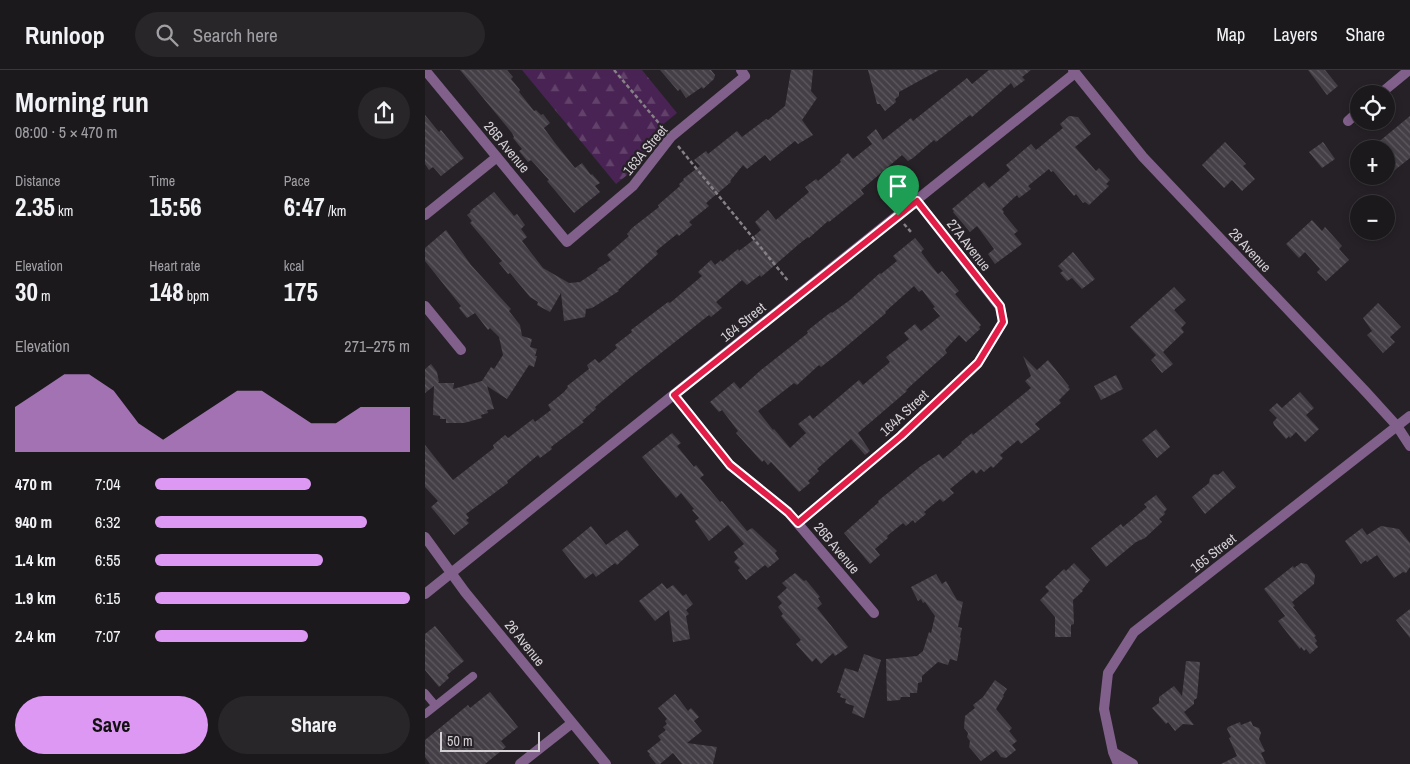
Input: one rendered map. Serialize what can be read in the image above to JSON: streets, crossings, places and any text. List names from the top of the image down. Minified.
{"streets":{"street":["26B Avenue","163A Street","27A Avenue","28 Avenue","164 Street","164A Street","165 Street","26 Avenue"]},"crossings":[["26B Avenue","163A Street"],["26B Avenue","164 Street"],["26B Avenue","164A Street"],["27A Avenue","164 Street"],["27A Avenue","164A Street"],["28 Avenue","164 Street"],["28 Avenue","165 Street"],["164 Street","26 Avenue"]],"scale_bar":"50 m","page":{"header":"Runloop","search":"Search here","nav":["Map","Layers","Share"],"heading":["Morning run","08:00 · 5 × 470 m"],"map_buttons":["+","−"],"stats":[["Distance","2.35 km"],["Time","15:56"],["Pace","6:47 /km"],["Elevation","30 m"],["Heart rate","148 bpm"],["kcal","175"]],"chart":["Elevation","271–275 m"],"list":[{"name":"470 m","note":"7:04"},{"name":"940 m","note":"6:32"},{"name":"1.4 km","note":"6:55"},{"name":"1.9 km","note":"6:15"},{"name":"2.4 km","note":"7:07"}],"buttons":["Save","Share"],"scale":"50 m"}}
